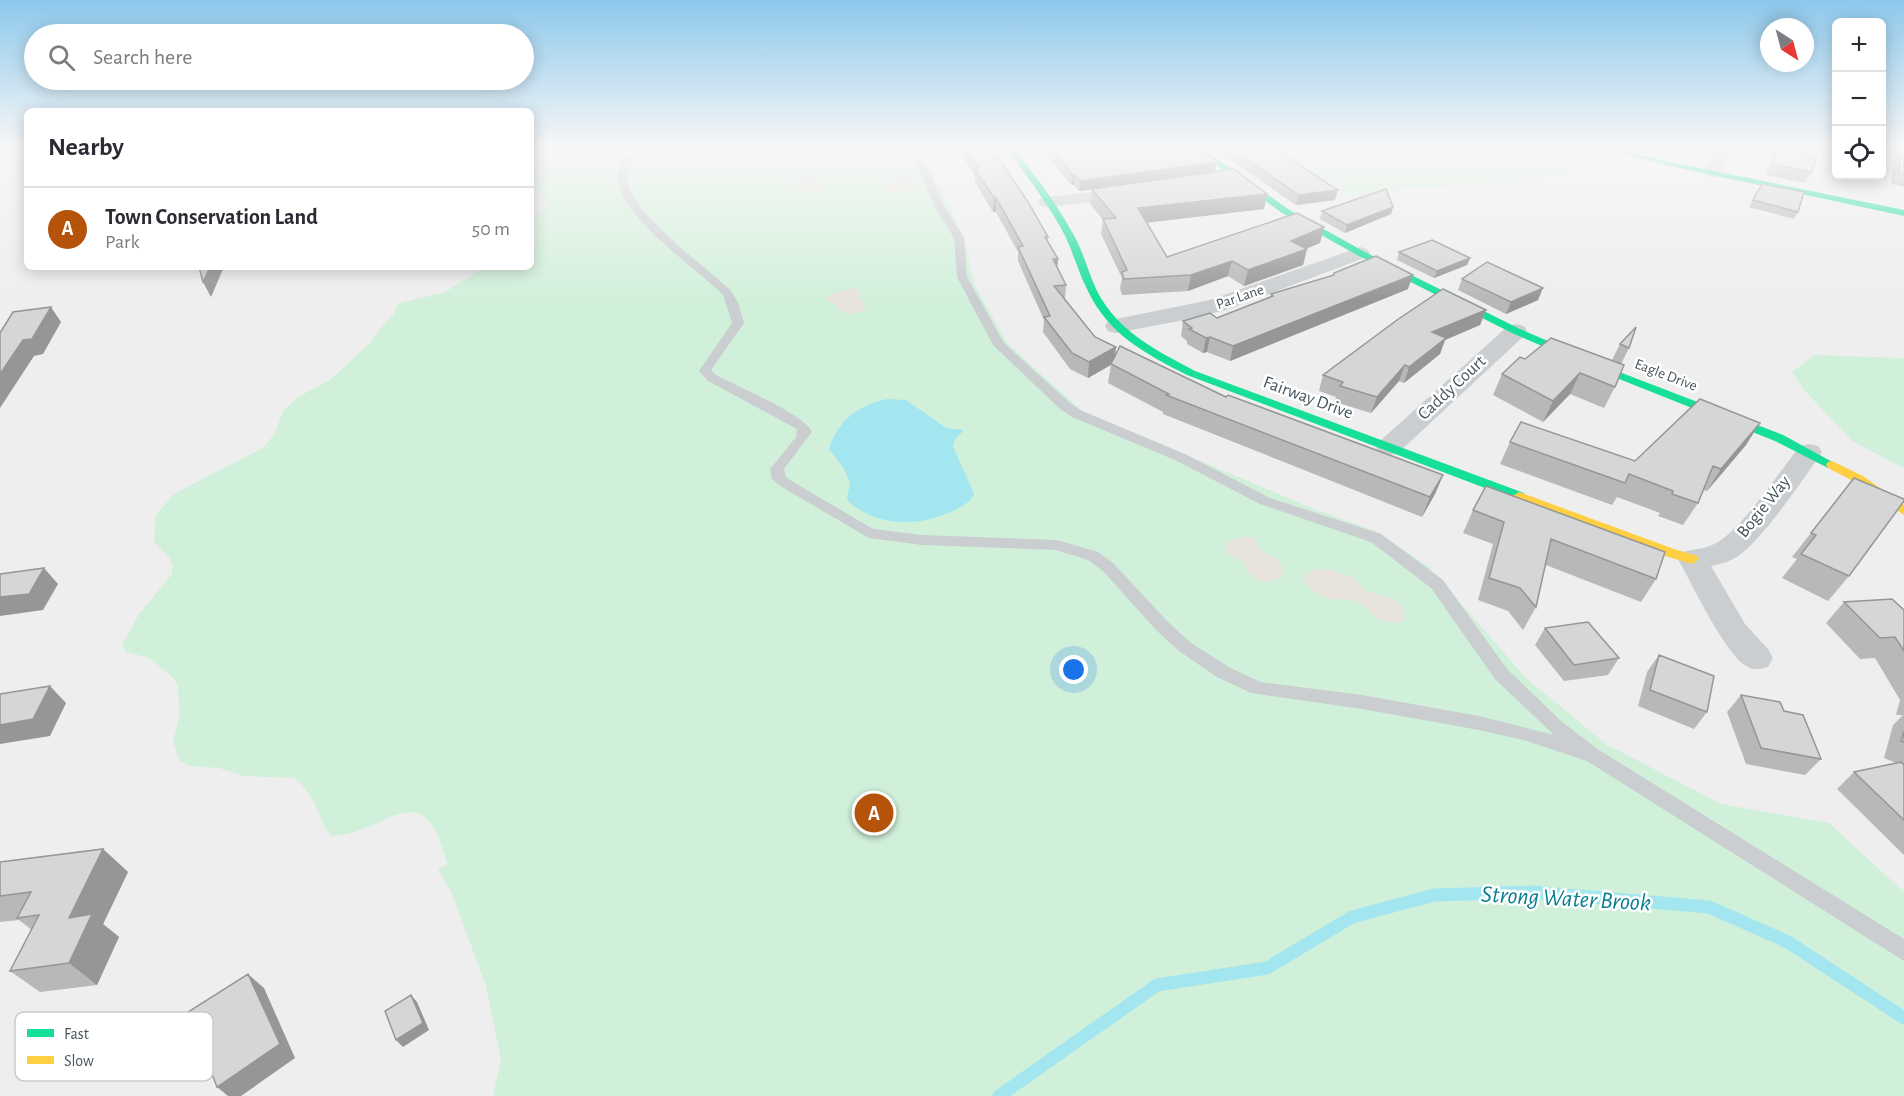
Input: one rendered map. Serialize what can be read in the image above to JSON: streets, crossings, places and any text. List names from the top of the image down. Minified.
{"streets":{"street":["Par Lane","Eagle Drive","Caddy Court","Fairway Drive","Bogie Way"]},"crossings":[["Par Lane","Eagle Drive"],["Par Lane","Fairway Drive"],["Eagle Drive","Caddy Court"],["Eagle Drive","Bogie Way"],["Caddy Court","Fairway Drive"],["Fairway Drive","Bogie Way"]],"water":["Strong Water Brook"],"legend":["Fast","Slow"],"north":"bottom right","page":{"map_buttons":["+","−"],"search":"Search here","heading":"Nearby","list":[{"mark":"A","name":"Town Conservation Land","note":"Park","value":"50 m"}],"pins":"A"}}
